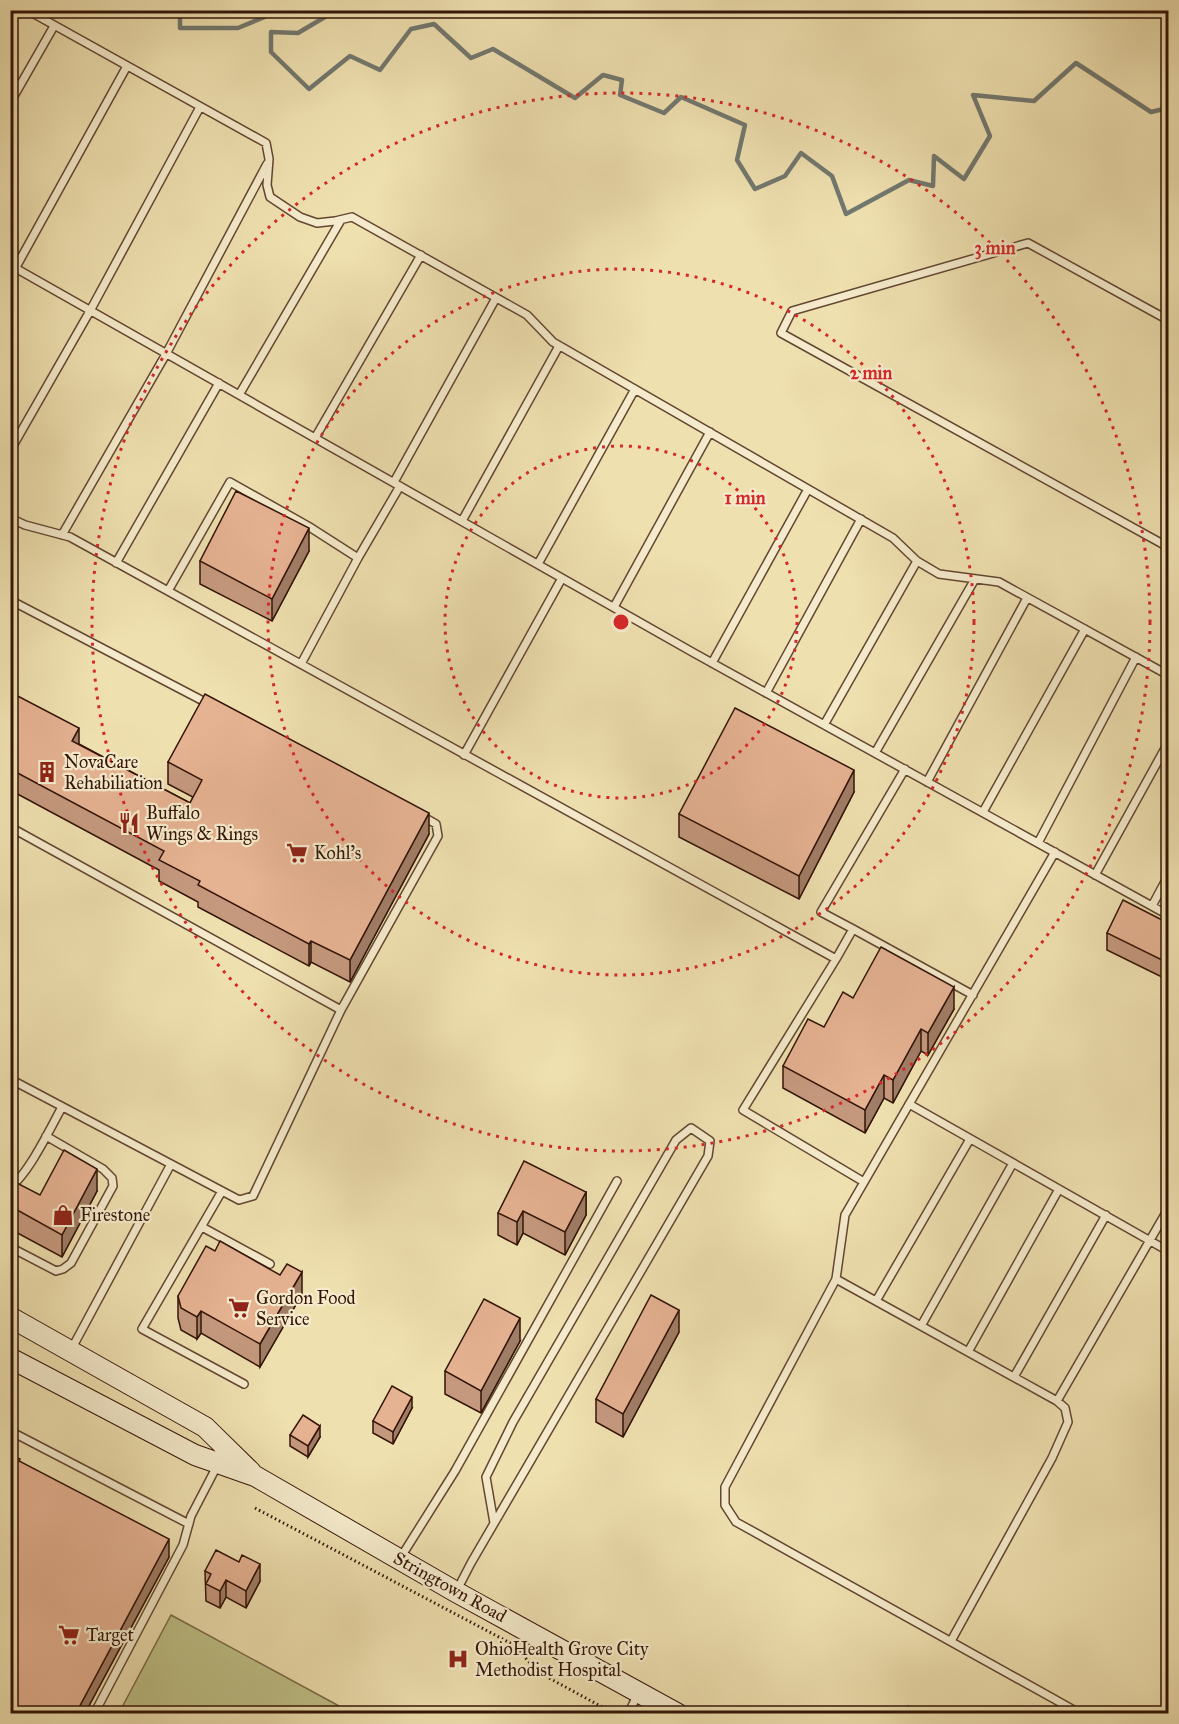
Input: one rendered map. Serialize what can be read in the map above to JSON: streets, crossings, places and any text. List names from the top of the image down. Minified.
{"streets":{"main road":["Stringtown Road"]},"places":{"building":["NovaCare Rehabiliation"],"restaurant":["Buffalo Wings & Rings"],"supermarket":["Kohl's","Gordon Food Service","Target"],"shop":["Firestone"],"hospital":["OhioHealth Grove City Methodist Hospital"]},"rings":["3 min","2 min","1 min"]}
